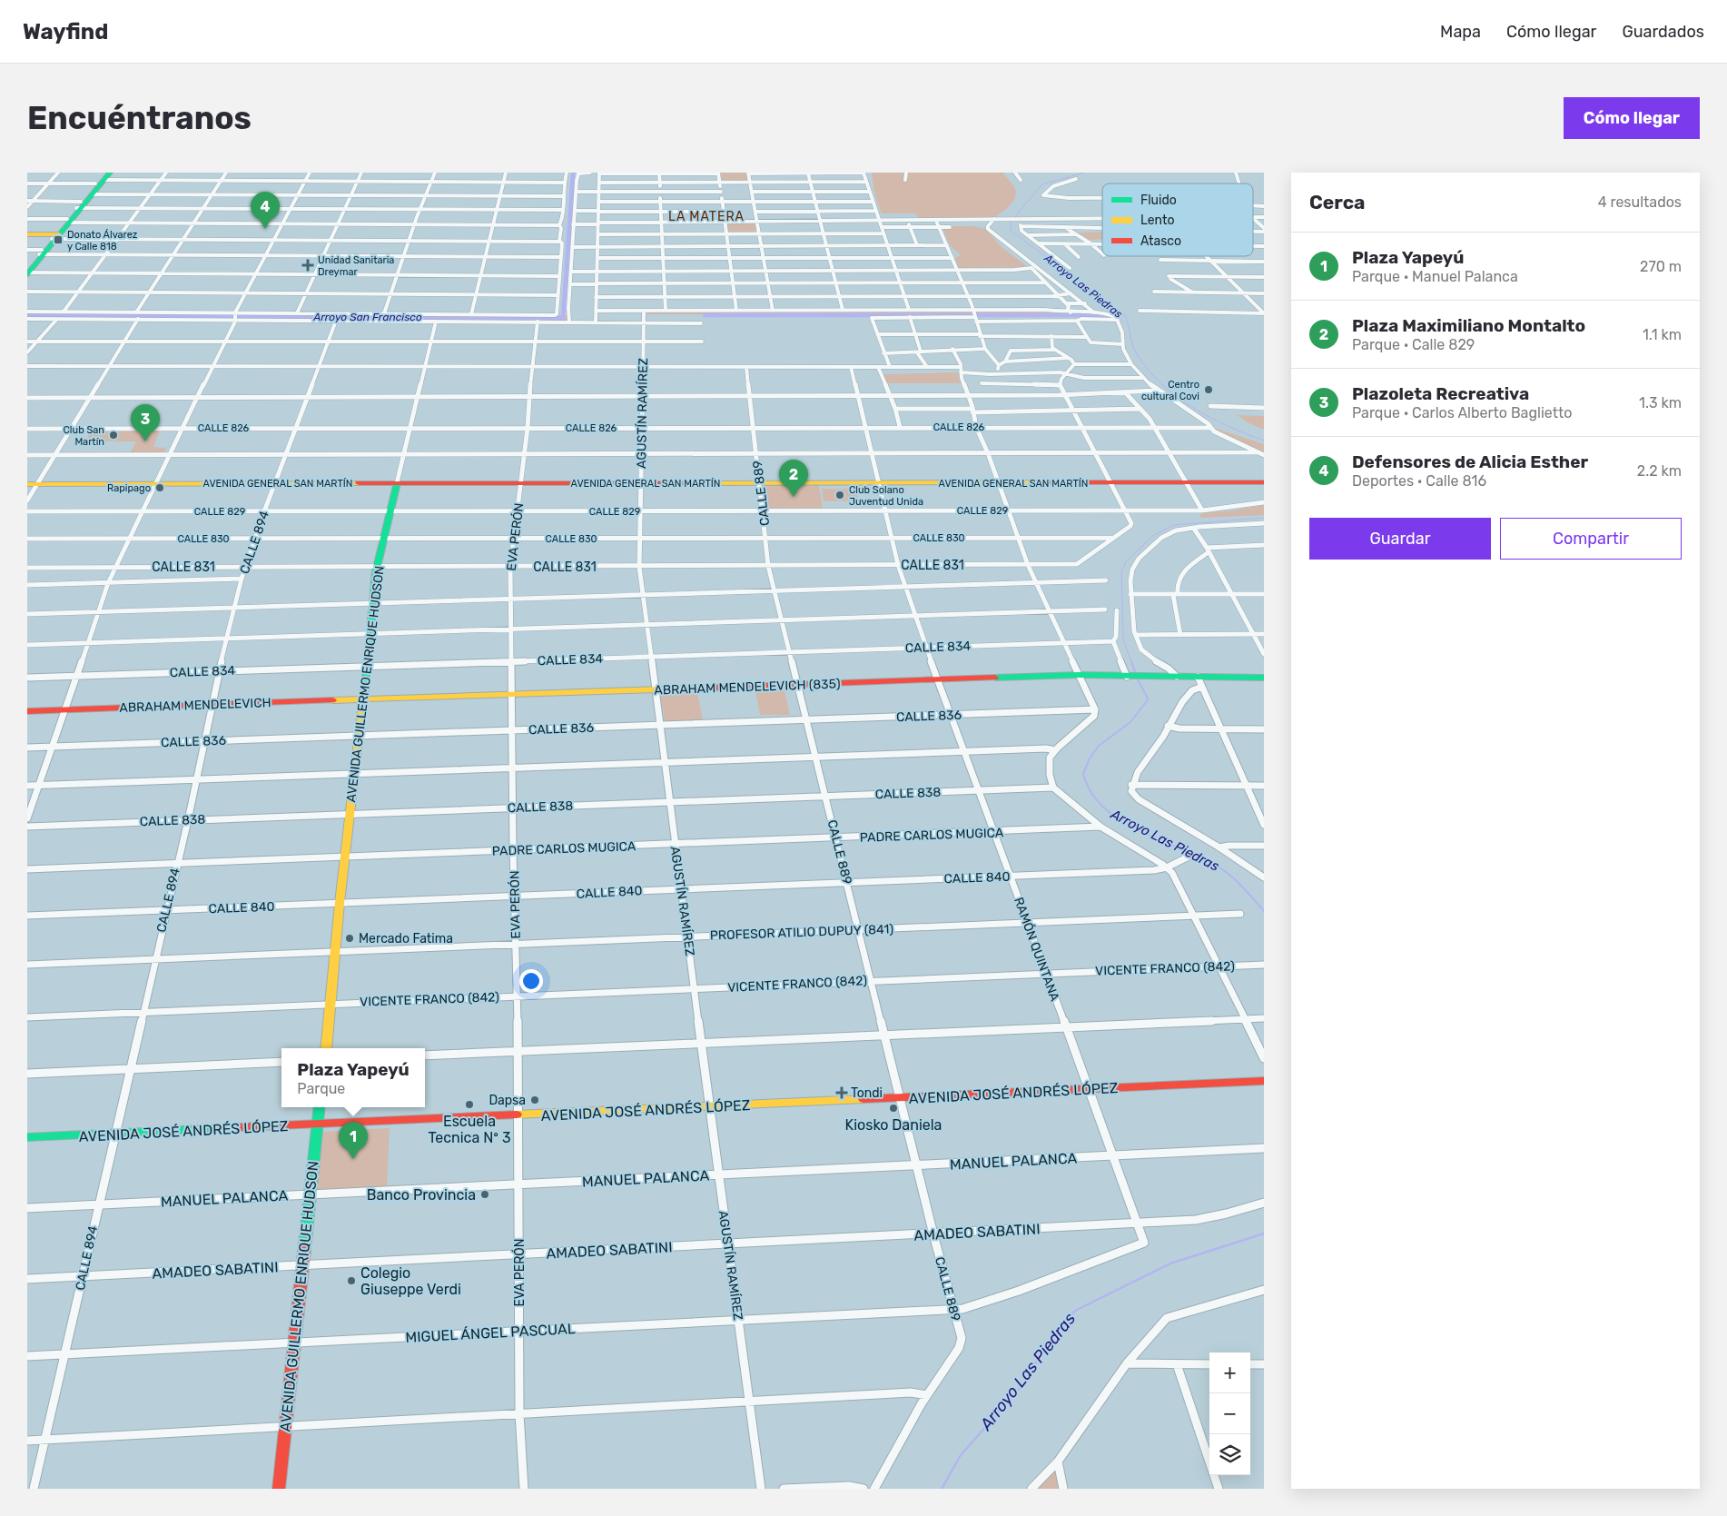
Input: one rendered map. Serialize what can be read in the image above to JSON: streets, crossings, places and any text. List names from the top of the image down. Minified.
{"streets":{"main road":["AVENIDA GENERAL SAN MARTÍN","AVENIDA GUILLERMO ENRIQUE HUDSON","ABRAHAM MENDELEVICH (835)","ABRAHAM MENDELEVICH","AVENIDA JOSÉ ANDRÉS LÓPEZ"],"street":["AGUSTÍN RAMÍREZ","CALLE 826","CALLE 889","CALLE 829","EVA PERÓN","CALLE 830","CALLE 894","CALLE 831","CALLE 834","CALLE 836","CALLE 838","PADRE CARLOS MUGICA","CALLE 840","PROFESOR ATILIO DUPUY (841)","RAMÓN QUINTANA","VICENTE FRANCO (842)","MANUEL PALANCA","AMADEO SABATINI","MIGUEL ÁNGEL PASCUAL"]},"crossings":[["AGUSTÍN RAMÍREZ","CALLE 826"],["AGUSTÍN RAMÍREZ","AVENIDA GENERAL SAN MARTÍN"],["AGUSTÍN RAMÍREZ","CALLE 829"],["AGUSTÍN RAMÍREZ","CALLE 830"],["AGUSTÍN RAMÍREZ","CALLE 831"],["AGUSTÍN RAMÍREZ","CALLE 834"],["AGUSTÍN RAMÍREZ","ABRAHAM MENDELEVICH (835)"],["AGUSTÍN RAMÍREZ","CALLE 836"],["AGUSTÍN RAMÍREZ","CALLE 838"],["AGUSTÍN RAMÍREZ","PADRE CARLOS MUGICA"],["AGUSTÍN RAMÍREZ","CALLE 840"],["AGUSTÍN RAMÍREZ","PROFESOR ATILIO DUPUY (841)"],["AGUSTÍN RAMÍREZ","VICENTE FRANCO (842)"],["AGUSTÍN RAMÍREZ","AVENIDA JOSÉ ANDRÉS LÓPEZ"],["AGUSTÍN RAMÍREZ","MANUEL PALANCA"],["AGUSTÍN RAMÍREZ","AMADEO SABATINI"],["AGUSTÍN RAMÍREZ","MIGUEL ÁNGEL PASCUAL"],["CALLE 826","CALLE 889"],["CALLE 826","EVA PERÓN"],["CALLE 826","CALLE 894"],["CALLE 826","AVENIDA GUILLERMO ENRIQUE HUDSON"],["CALLE 826","RAMÓN QUINTANA"],["AVENIDA GENERAL SAN MARTÍN","CALLE 889"],["AVENIDA GENERAL SAN MARTÍN","EVA PERÓN"],["AVENIDA GENERAL SAN MARTÍN","CALLE 894"],["AVENIDA GENERAL SAN MARTÍN","AVENIDA GUILLERMO ENRIQUE HUDSON"],["AVENIDA GENERAL SAN MARTÍN","RAMÓN QUINTANA"],["CALLE 889","CALLE 829"],["CALLE 889","CALLE 830"],["CALLE 889","CALLE 831"],["CALLE 889","CALLE 834"],["CALLE 889","ABRAHAM MENDELEVICH (835)"],["CALLE 889","CALLE 836"],["CALLE 889","CALLE 838"],["CALLE 889","PADRE CARLOS MUGICA"],["CALLE 889","CALLE 840"],["CALLE 889","PROFESOR ATILIO DUPUY (841)"],["CALLE 889","VICENTE FRANCO (842)"],["CALLE 889","AVENIDA JOSÉ ANDRÉS LÓPEZ"],["CALLE 889","MANUEL PALANCA"],["CALLE 889","AMADEO SABATINI"],["CALLE 889","MIGUEL ÁNGEL PASCUAL"],["CALLE 829","EVA PERÓN"],["CALLE 829","CALLE 894"],["CALLE 829","AVENIDA GUILLERMO ENRIQUE HUDSON"],["CALLE 829","RAMÓN QUINTANA"],["EVA PERÓN","CALLE 830"],["EVA PERÓN","CALLE 831"],["EVA PERÓN","CALLE 834"],["EVA PERÓN","ABRAHAM MENDELEVICH (835)"],["EVA PERÓN","CALLE 836"],["EVA PERÓN","CALLE 838"],["EVA PERÓN","PADRE CARLOS MUGICA"],["EVA PERÓN","CALLE 840"],["EVA PERÓN","PROFESOR ATILIO DUPUY (841)"],["EVA PERÓN","VICENTE FRANCO (842)"],["EVA PERÓN","AVENIDA JOSÉ ANDRÉS LÓPEZ"],["EVA PERÓN","MANUEL PALANCA"],["EVA PERÓN","AMADEO SABATINI"],["EVA PERÓN","MIGUEL ÁNGEL PASCUAL"],["CALLE 830","CALLE 894"],["CALLE 830","CALLE 831"],["CALLE 830","AVENIDA GUILLERMO ENRIQUE HUDSON"],["CALLE 830","RAMÓN QUINTANA"],["CALLE 894","CALLE 831"],["CALLE 894","CALLE 834"],["CALLE 894","ABRAHAM MENDELEVICH"],["CALLE 894","CALLE 836"],["CALLE 894","CALLE 838"],["CALLE 894","PADRE CARLOS MUGICA"],["CALLE 894","CALLE 840"],["CALLE 894","PROFESOR ATILIO DUPUY (841)"],["CALLE 894","VICENTE FRANCO (842)"],["CALLE 894","AVENIDA JOSÉ ANDRÉS LÓPEZ"],["CALLE 894","MANUEL PALANCA"],["CALLE 894","AMADEO SABATINI"],["CALLE 894","MIGUEL ÁNGEL PASCUAL"],["CALLE 831","AVENIDA GUILLERMO ENRIQUE HUDSON"],["CALLE 831","RAMÓN QUINTANA"],["CALLE 834","AVENIDA GUILLERMO ENRIQUE HUDSON"],["CALLE 834","RAMÓN QUINTANA"],["AVENIDA GUILLERMO ENRIQUE HUDSON","ABRAHAM MENDELEVICH (835)"],["AVENIDA GUILLERMO ENRIQUE HUDSON","ABRAHAM MENDELEVICH"],["AVENIDA GUILLERMO ENRIQUE HUDSON","CALLE 836"],["AVENIDA GUILLERMO ENRIQUE HUDSON","CALLE 838"],["AVENIDA GUILLERMO ENRIQUE HUDSON","PADRE CARLOS MUGICA"],["AVENIDA GUILLERMO ENRIQUE HUDSON","CALLE 840"],["AVENIDA GUILLERMO ENRIQUE HUDSON","PROFESOR ATILIO DUPUY (841)"],["AVENIDA GUILLERMO ENRIQUE HUDSON","VICENTE FRANCO (842)"],["AVENIDA GUILLERMO ENRIQUE HUDSON","AVENIDA JOSÉ ANDRÉS LÓPEZ"],["AVENIDA GUILLERMO ENRIQUE HUDSON","MANUEL PALANCA"],["AVENIDA GUILLERMO ENRIQUE HUDSON","AMADEO SABATINI"],["AVENIDA GUILLERMO ENRIQUE HUDSON","MIGUEL ÁNGEL PASCUAL"],["ABRAHAM MENDELEVICH (835)","ABRAHAM MENDELEVICH"],["ABRAHAM MENDELEVICH (835)","RAMÓN QUINTANA"],["CALLE 836","RAMÓN QUINTANA"],["CALLE 838","RAMÓN QUINTANA"],["PADRE CARLOS MUGICA","RAMÓN QUINTANA"],["CALLE 840","RAMÓN QUINTANA"],["PROFESOR ATILIO DUPUY (841)","RAMÓN QUINTANA"],["RAMÓN QUINTANA","VICENTE FRANCO (842)"],["RAMÓN QUINTANA","AVENIDA JOSÉ ANDRÉS LÓPEZ"],["RAMÓN QUINTANA","MANUEL PALANCA"],["RAMÓN QUINTANA","AMADEO SABATINI"],["RAMÓN QUINTANA","MIGUEL ÁNGEL PASCUAL"]],"districts":["LA MATERA"],"water":["Arroyo Las Piedras","Arroyo San Francisco"],"places":{"transit":["Donato Álvarez y Calle 818"],"health":["Unidad Sanitaria Dreymar","Tondi"],"other":["Centro cultural Covi","Club San Martín","Rapipago","Club Solano Juventud Unida","Mercado Fatima","Dapsa","Escuela Tecnica Nº 3","Kiosko Daniela","Banco Provincia","Colegio Giuseppe Verdi"]},"legend":["Fluido","Lento","Atasco"],"page":{"header":"Wayfind","nav":["Mapa","Cómo llegar","Guardados"],"buttons":["Cómo llegar",["Guardar","Compartir"]],"title":"Encuéntranos","heading":["Cerca","4 resultados"],"pins":["4","3","2","1"],"list":[{"mark":"1","name":"Plaza Yapeyú","note":"Parque · Manuel Palanca","value":"270 m"},{"mark":"2","name":"Plaza Maximiliano Montalto","note":"Parque · Calle 829","value":"1.1 km"},{"mark":"3","name":"Plazoleta Recreativa","note":"Parque · Carlos Alberto Baglietto","value":"1.3 km"},{"mark":"4","name":"Defensores de Alicia Esther","note":"Deportes · Calle 816","value":"2.2 km"}],"popup":["Plaza Yapeyú","Parque"],"map_buttons":["+","−"]}}
